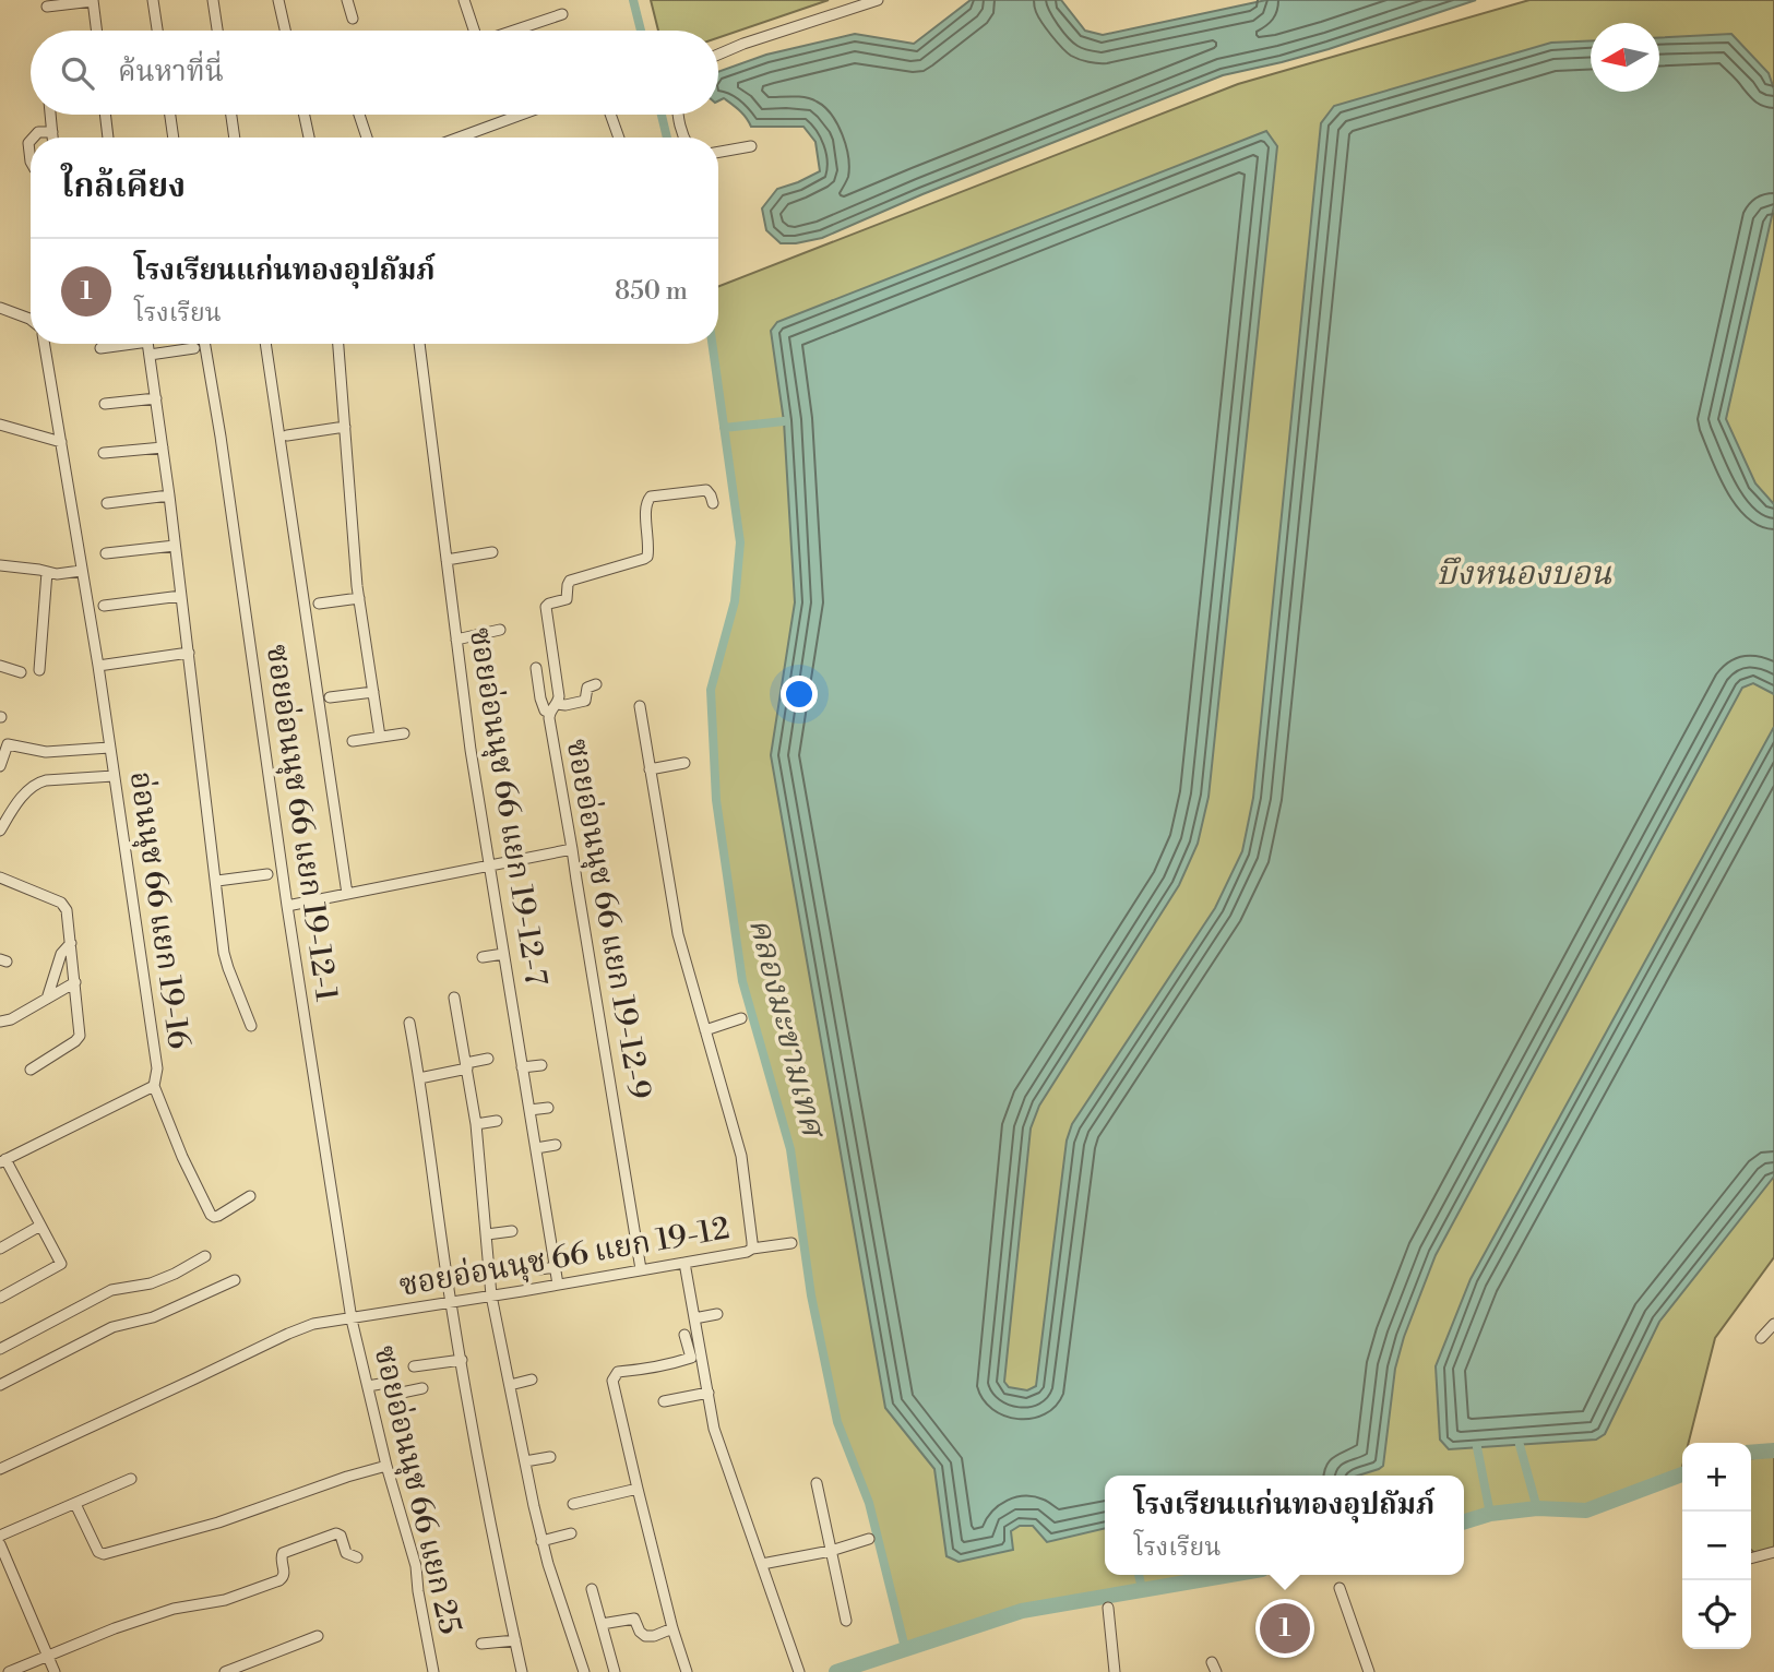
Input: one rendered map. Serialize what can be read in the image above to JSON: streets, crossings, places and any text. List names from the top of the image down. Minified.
{"streets":{"street":["ซอยอ่อนนุช 66 แยก 19-12-7","ซอยอ่อนนุช 66 แยก 19-12-1","อ่อนนุช 66 แยก 19-16","ซอยอ่อนนุช 66 แยก 19-12-9","ซอยอ่อนนุช 66 แยก 19-12","ซอยอ่อนนุช 66 แยก 25"]},"crossings":[["ซอยอ่อนนุช 66 แยก 19-12-7","ซอยอ่อนนุช 66 แยก 19-12"],["ซอยอ่อนนุช 66 แยก 19-12-1","ซอยอ่อนนุช 66 แยก 19-12"],["ซอยอ่อนนุช 66 แยก 19-12-1","ซอยอ่อนนุช 66 แยก 25"],["ซอยอ่อนนุช 66 แยก 19-12-9","ซอยอ่อนนุช 66 แยก 19-12"],["ซอยอ่อนนุช 66 แยก 19-12","ซอยอ่อนนุช 66 แยก 25"]],"water":["บึงหนองบอน","คลองมะขามเทศ"],"north":"left","page":{"search":"ค้นหาที่นี่","heading":"ใกล้เคียง","list":[{"mark":"1","name":"โรงเรียนแก่นทองอุปถัมภ์","note":"โรงเรียน","value":"850 m"}],"map_buttons":["+","−"],"popup":["โรงเรียนแก่นทองอุปถัมภ์","โรงเรียน"],"pins":"1"}}
